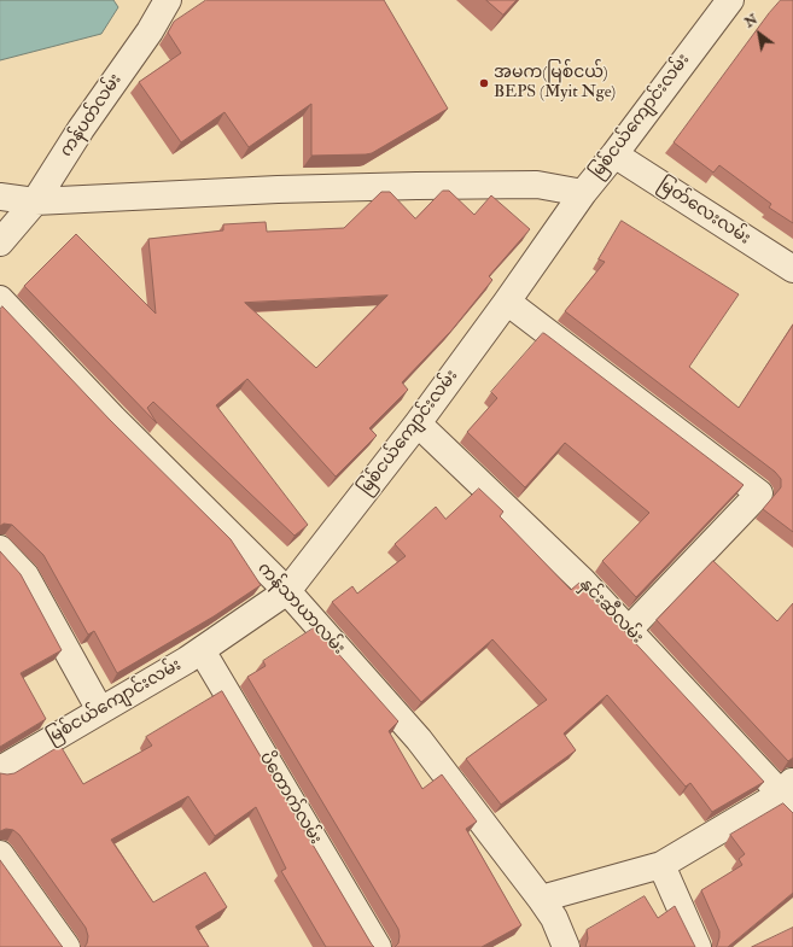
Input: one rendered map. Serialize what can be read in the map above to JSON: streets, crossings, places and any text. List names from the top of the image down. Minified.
{"streets":{"street":["ကန်ပတ်လမ်း","မြစ်ငယ်ကျောင်းလမ်း","မြတ်လေးလမ်း","ကန်သာယာလမ်း","နှင်းဆီလမ်း","ပိတောက်လမ်း"]},"crossings":[["မြစ်ငယ်ကျောင်းလမ်း","မြတ်လေးလမ်း"],["မြစ်ငယ်ကျောင်းလမ်း","ကန်သာယာလမ်း"],["မြစ်ငယ်ကျောင်းလမ်း","နှင်းဆီလမ်း"],["မြစ်ငယ်ကျောင်းလမ်း","ပိတောက်လမ်း"]],"places":["အမက(မြစ်ငယ်) BEPS (Myit Nge)"],"north":"top left"}
